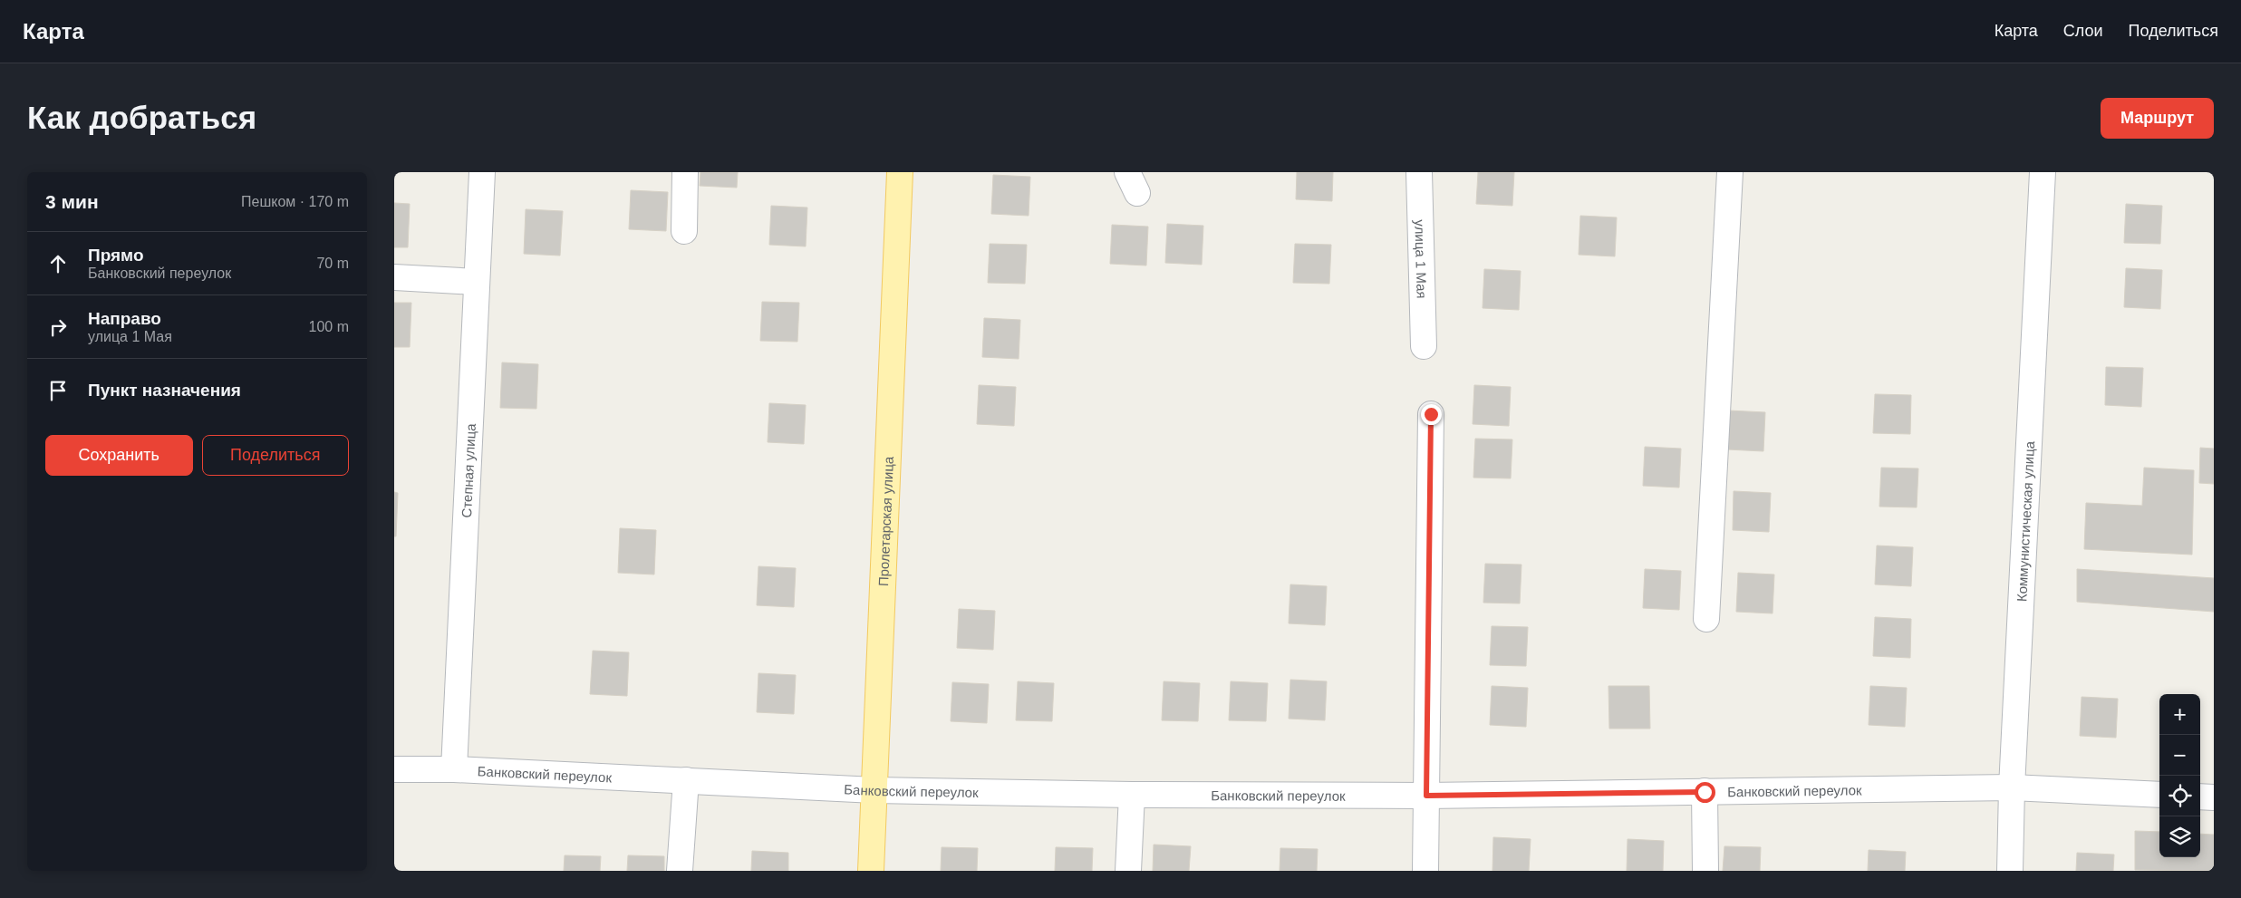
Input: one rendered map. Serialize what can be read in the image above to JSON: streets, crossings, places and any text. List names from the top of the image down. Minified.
{"streets":{"main road":["Пролетарская улица"],"street":["улица 1 Мая","Степная улица","Коммунистическая улица","Банковский переулок"]},"crossings":[["Степная улица","Банковский переулок"],["Коммунистическая улица","Банковский переулок"],["Пролетарская улица","Банковский переулок"]],"page":{"header":"Карта","nav":["Карта","Слои","Поделиться"],"buttons":["Маршрут",["Сохранить","Поделиться"]],"title":"Как добраться","heading":["3 мин","Пешком · 170 m"],"list":[["Прямо","Банковский переулок","70 m"],["Направо","улица 1 Мая","100 m"],"Пункт назначения"],"map_buttons":["+","−"]}}
